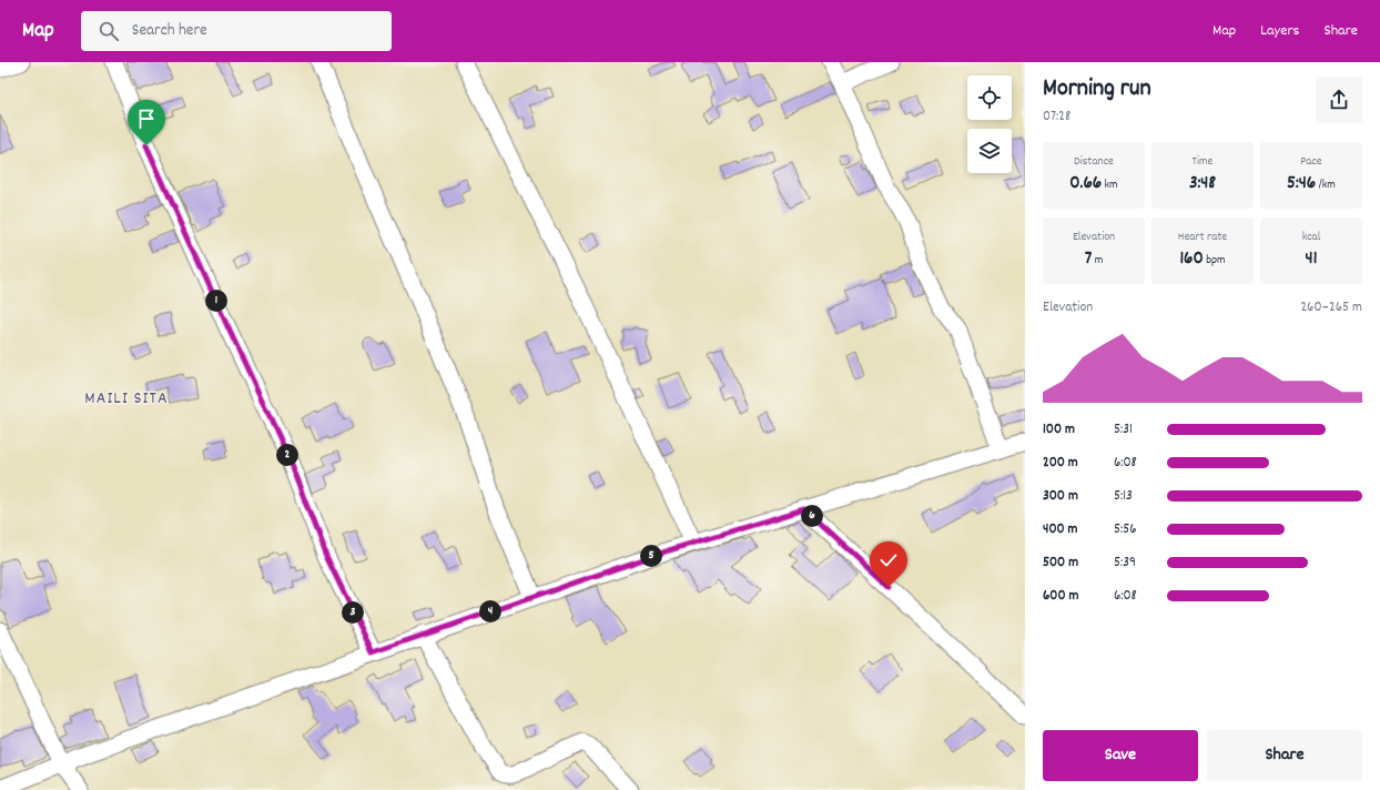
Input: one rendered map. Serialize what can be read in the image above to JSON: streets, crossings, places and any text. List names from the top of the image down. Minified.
{"districts":["MAILI SITA"],"page":{"header":"Map","search":"Search here","nav":["Map","Layers","Share"],"heading":["Morning run","07:28"],"stats":[["Distance","0.66 km"],["Time","3:48"],["Pace","5:46 /km"],["Elevation","7 m"],["Heart rate","160 bpm"],["kcal","41"]],"chart":["Elevation","260–265 m"],"pins":["1","2","6","5","4","3"],"list":[{"name":"100 m","note":"5:31"},{"name":"200 m","note":"6:08"},{"name":"300 m","note":"5:13"},{"name":"400 m","note":"5:56"},{"name":"500 m","note":"5:39"},{"name":"600 m","note":"6:08"}],"buttons":["Save","Share"]}}
